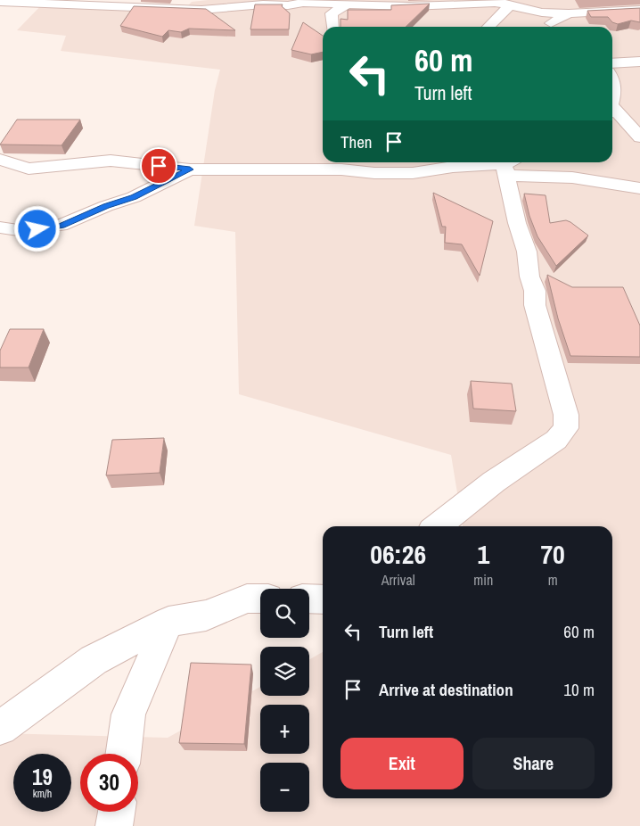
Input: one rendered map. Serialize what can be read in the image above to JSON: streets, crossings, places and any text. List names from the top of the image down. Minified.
{"page":{"turn":["60 m","Turn left"],"then":"Then","eta":["06:26","Arrival","1","min","70","m"],"map_buttons":["+","−"],"list":[{"name":"Turn left","value":"60 m"},{"name":"Arrive at destination","value":"10 m"}],"buttons":["Exit","Share"],"speed":"19 km/h","limit":"30"}}
